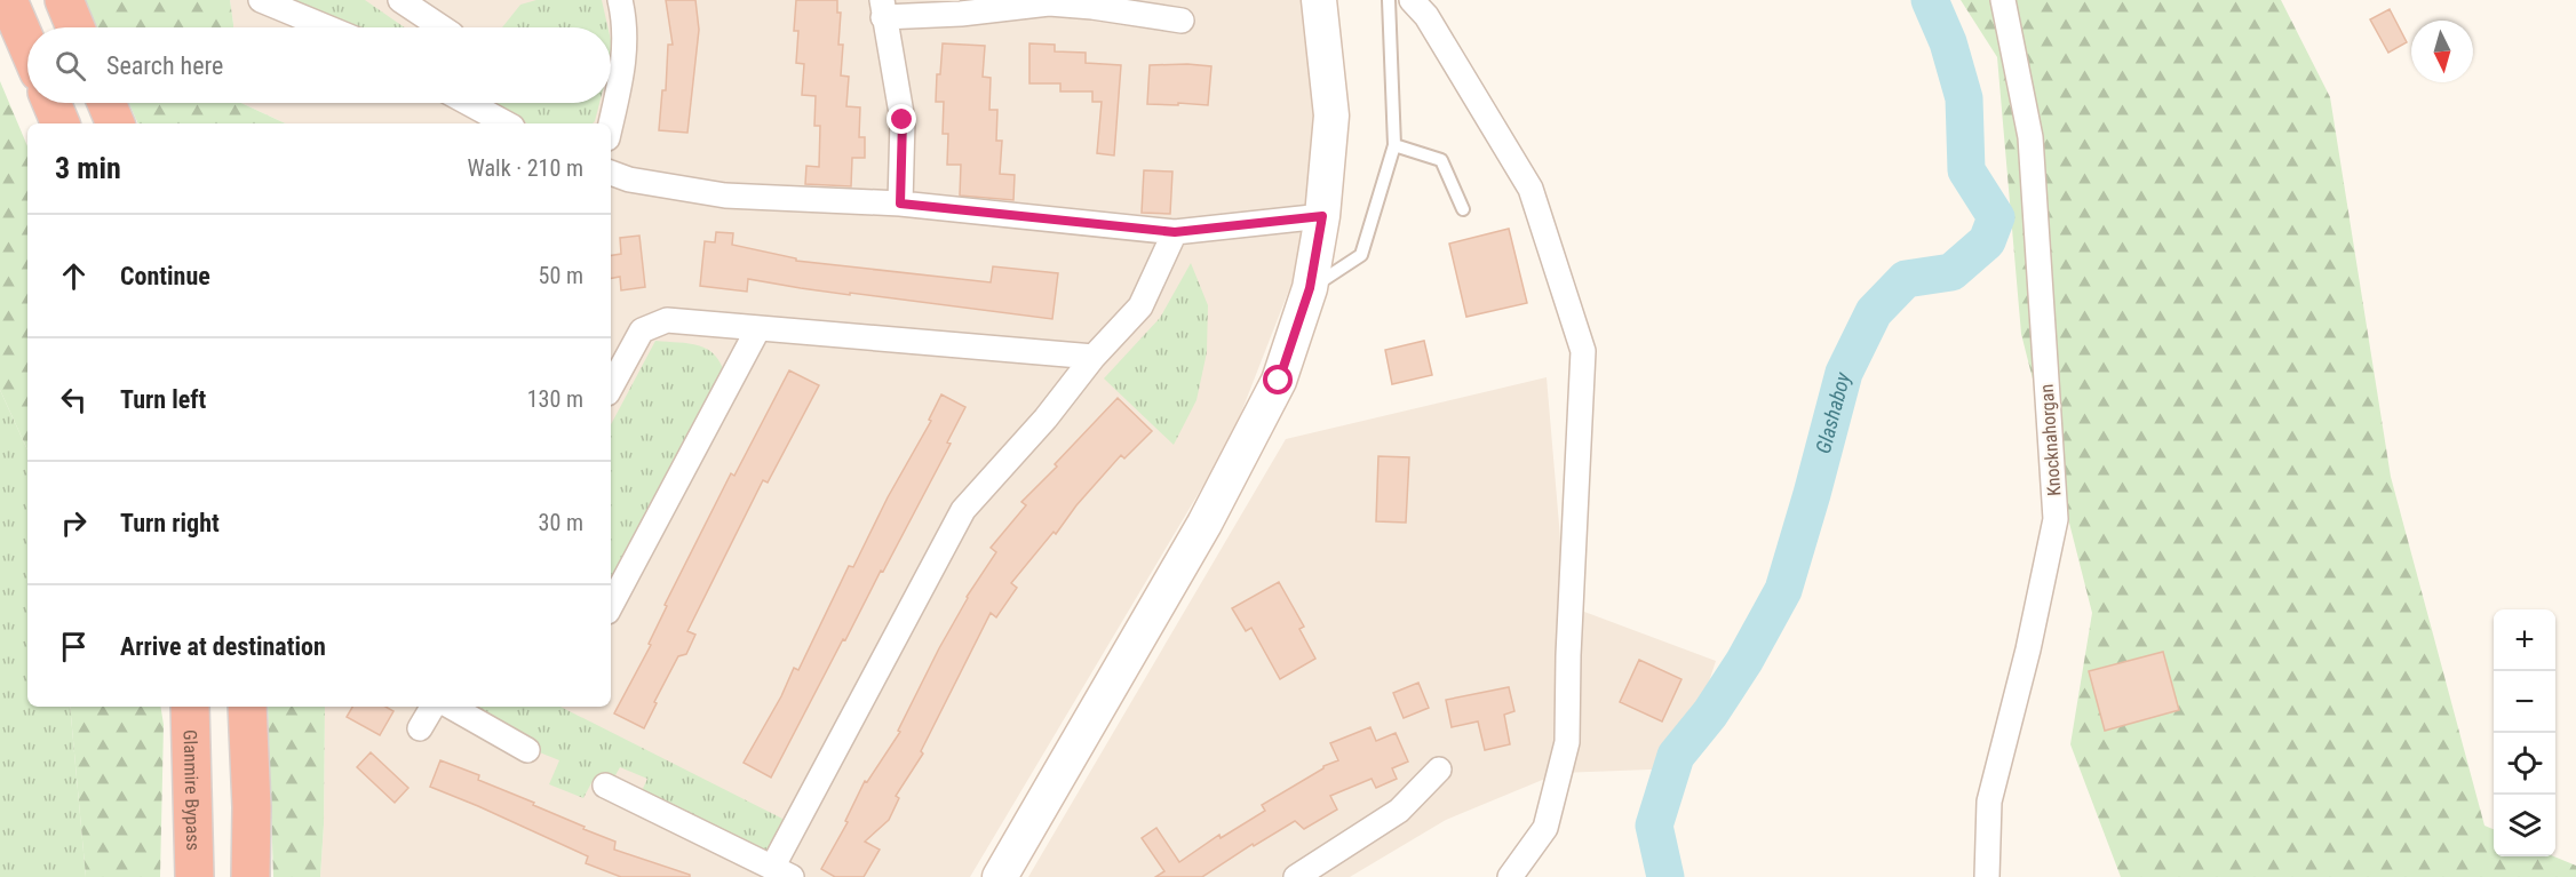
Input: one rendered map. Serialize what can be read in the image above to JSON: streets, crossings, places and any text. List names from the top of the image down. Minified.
{"streets":{"highway":["Glanmire Bypass"],"street":["Knocknahorgan"]},"water":["Glashaboy"],"north":"bottom","page":{"search":"Search here","heading":["3 min","Walk · 210 m"],"list":[["Continue","50 m"],["Turn left","130 m"],["Turn right","30 m"],"Arrive at destination"],"map_buttons":["+","−"]}}
